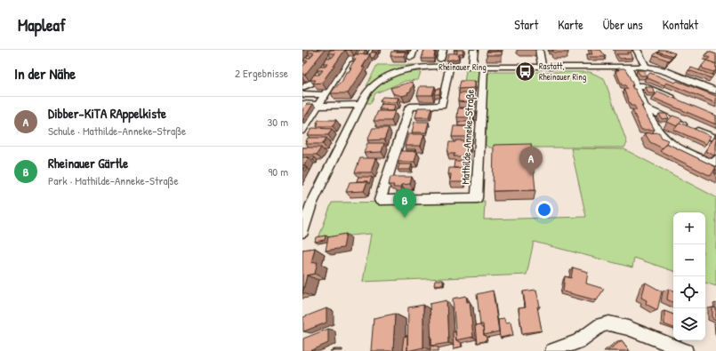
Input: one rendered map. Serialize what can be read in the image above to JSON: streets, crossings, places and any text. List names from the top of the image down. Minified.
{"streets":{"street":["Rheinauer Ring","Mathilde-Anneke-Straße"]},"crossings":[["Rheinauer Ring","Mathilde-Anneke-Straße"]],"places":{"bus stop":["Rastatt, Rheinauer Ring"]},"page":{"header":"Mapleaf","nav":["Start","Karte","Über uns","Kontakt"],"heading":["In der Nähe","2 Ergebnisse"],"list":[{"mark":"A","name":"Dibber-KiTA RAppelkiste","note":"Schule · Mathilde-Anneke-Straße","value":"30 m"},{"mark":"B","name":"Rheinauer Gärtle","note":"Park · Mathilde-Anneke-Straße","value":"90 m"}],"pins":["A","B"],"map_buttons":["+","−"]}}
